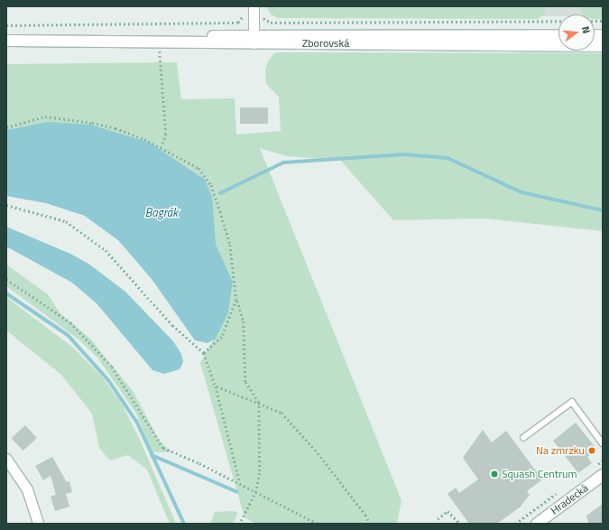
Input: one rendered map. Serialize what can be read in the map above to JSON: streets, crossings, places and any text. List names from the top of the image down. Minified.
{"streets":{"street":["Zborovská","Hradecká"]},"water":["Bagrák"],"places":["Na zmrzku","Squash Centrum"],"north":"right"}
